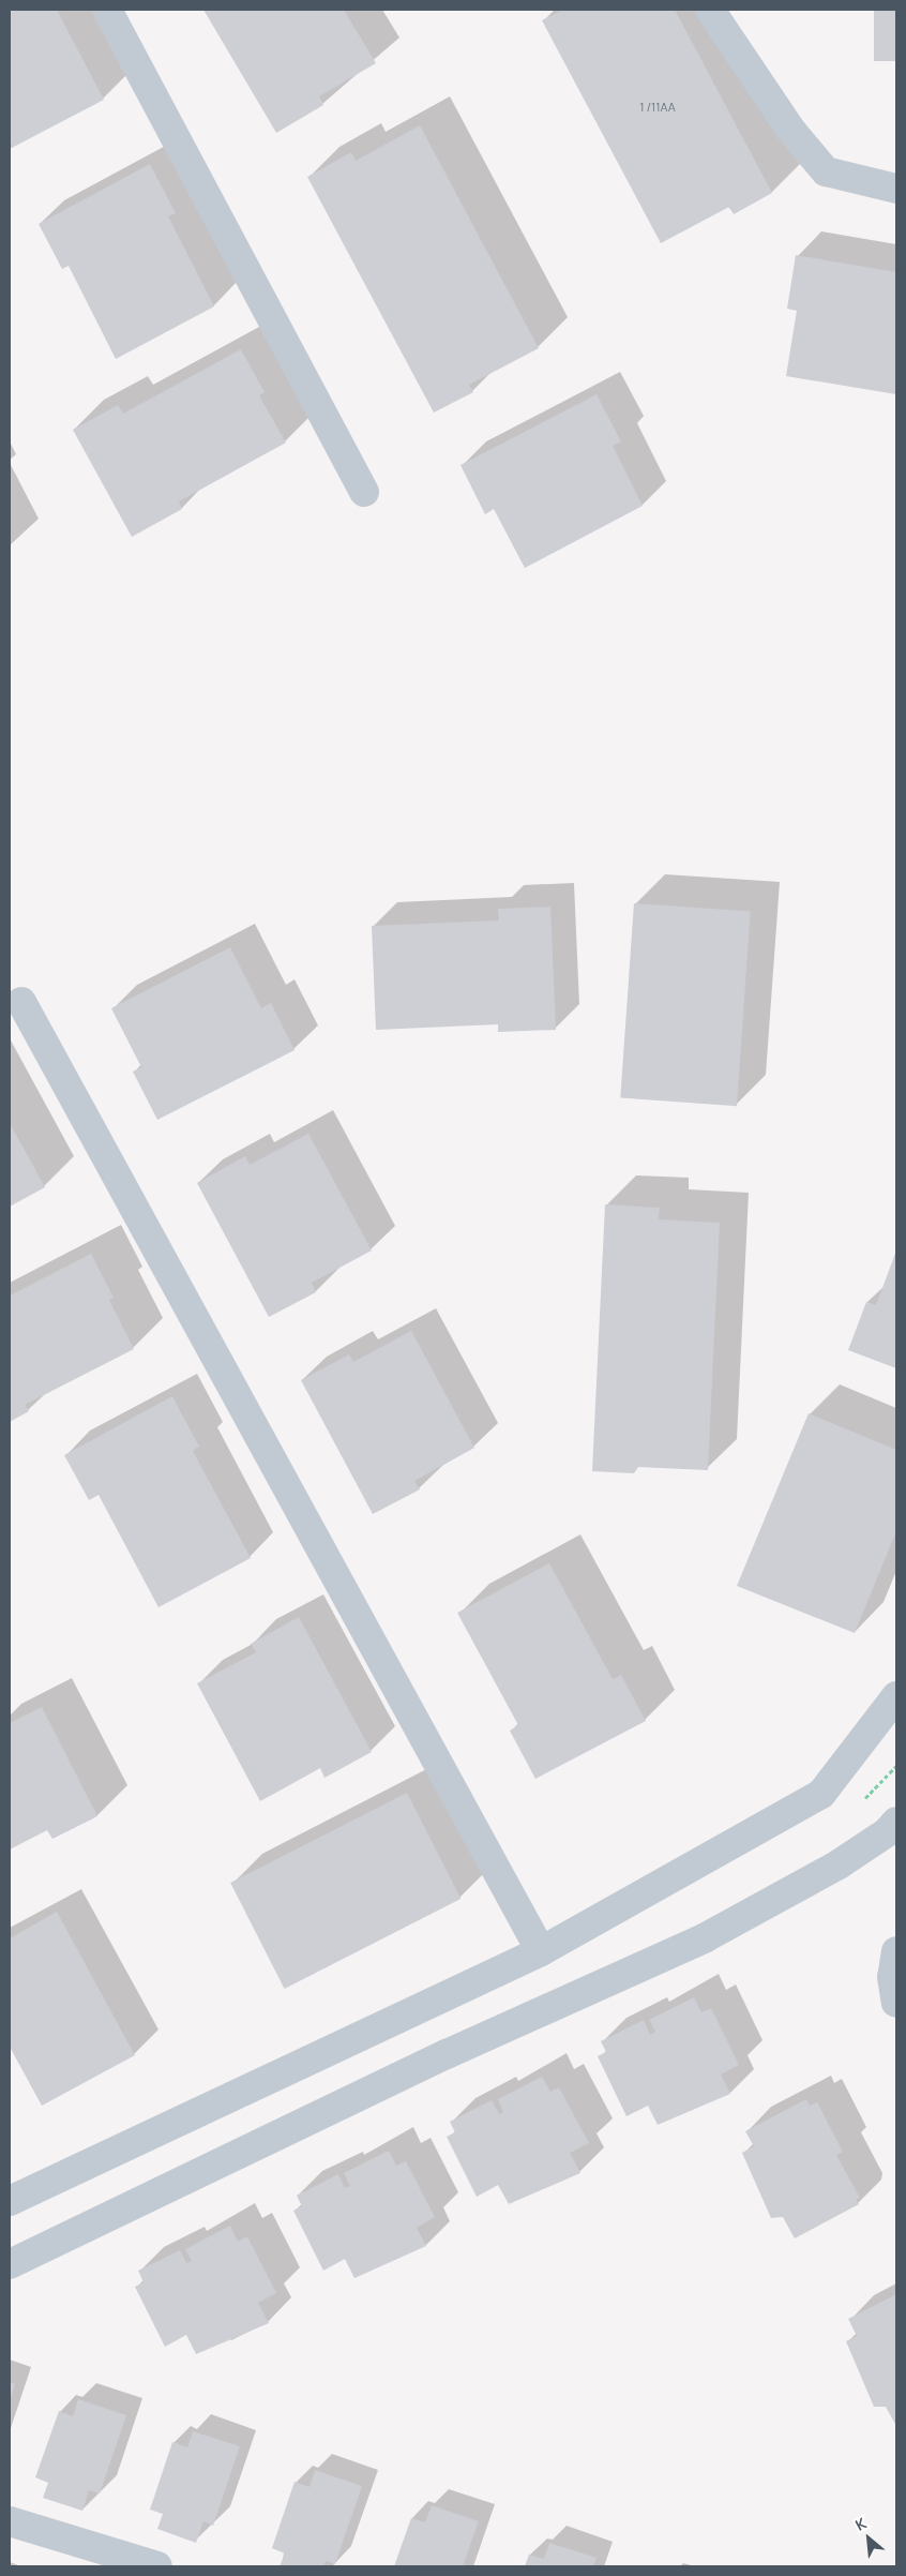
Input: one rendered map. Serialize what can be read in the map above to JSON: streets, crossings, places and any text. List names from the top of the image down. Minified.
{"house_numbers":["1 /11AA"],"north":"top left"}
